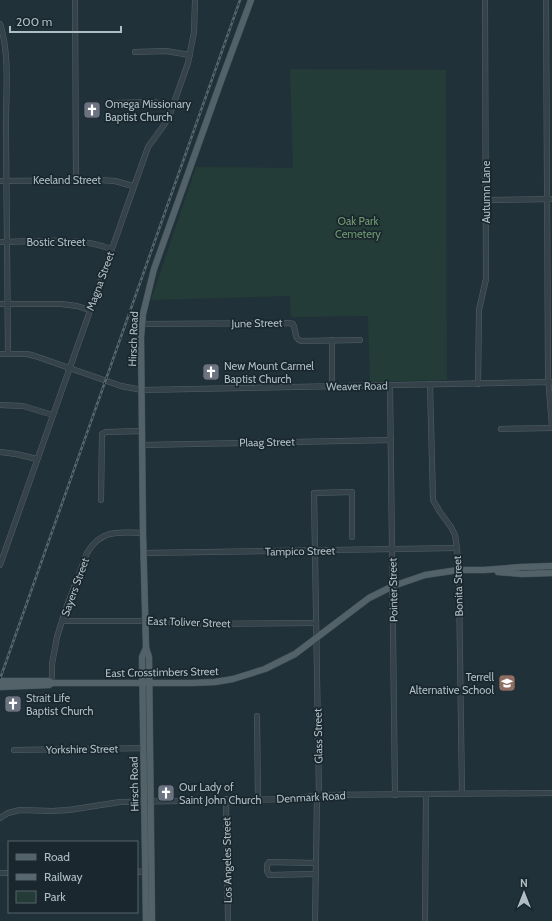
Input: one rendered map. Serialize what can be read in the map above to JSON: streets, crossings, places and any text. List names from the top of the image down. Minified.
{"streets":{"main road":["Hirsch Road","East Crosstimbers Street"],"street":["Keeland Street","Autumn Lane","Bostic Street","Magna Street","June Street","Weaver Road","Plaag Street","Tampico Street","Bonita Street","Sayers Street","Pointer Street","East Toliver Street","Glass Street","Yorkshire Street","Denmark Road","Los Angeles Street"]},"crossings":[["Keeland Street","Magna Street"],["Autumn Lane","Weaver Road"],["Bostic Street","Magna Street"],["Magna Street","Weaver Road"],["June Street","Hirsch Road"],["Hirsch Road","Weaver Road"],["Hirsch Road","Plaag Street"],["Hirsch Road","Tampico Street"],["Hirsch Road","Sayers Street"],["Hirsch Road","East Toliver Street"],["Hirsch Road","East Crosstimbers Street"],["Hirsch Road","Yorkshire Street"],["Hirsch Road","Denmark Road"],["Weaver Road","Bonita Street"],["Weaver Road","Pointer Street"],["Plaag Street","Pointer Street"],["Tampico Street","Bonita Street"],["Tampico Street","Pointer Street"],["Tampico Street","Glass Street"],["Bonita Street","East Crosstimbers Street"],["Bonita Street","Denmark Road"],["Sayers Street","East Toliver Street"],["Sayers Street","East Crosstimbers Street"],["Pointer Street","East Crosstimbers Street"],["Pointer Street","Denmark Road"],["East Toliver Street","Glass Street"],["East Crosstimbers Street","Glass Street"],["Glass Street","Denmark Road"],["Denmark Road","Los Angeles Street"]],"parks":["Oak Park Cemetery"],"places":{"church":["Omega Missionary Baptist Church","New Mount Carmel Baptist Church","Strait Life Baptist Church","Our Lady of Saint John Church"],"school or university":["Terrell Alternative School"]},"legend":["Road","Railway","Park"],"scale_bar":"200 m","north":"top"}
